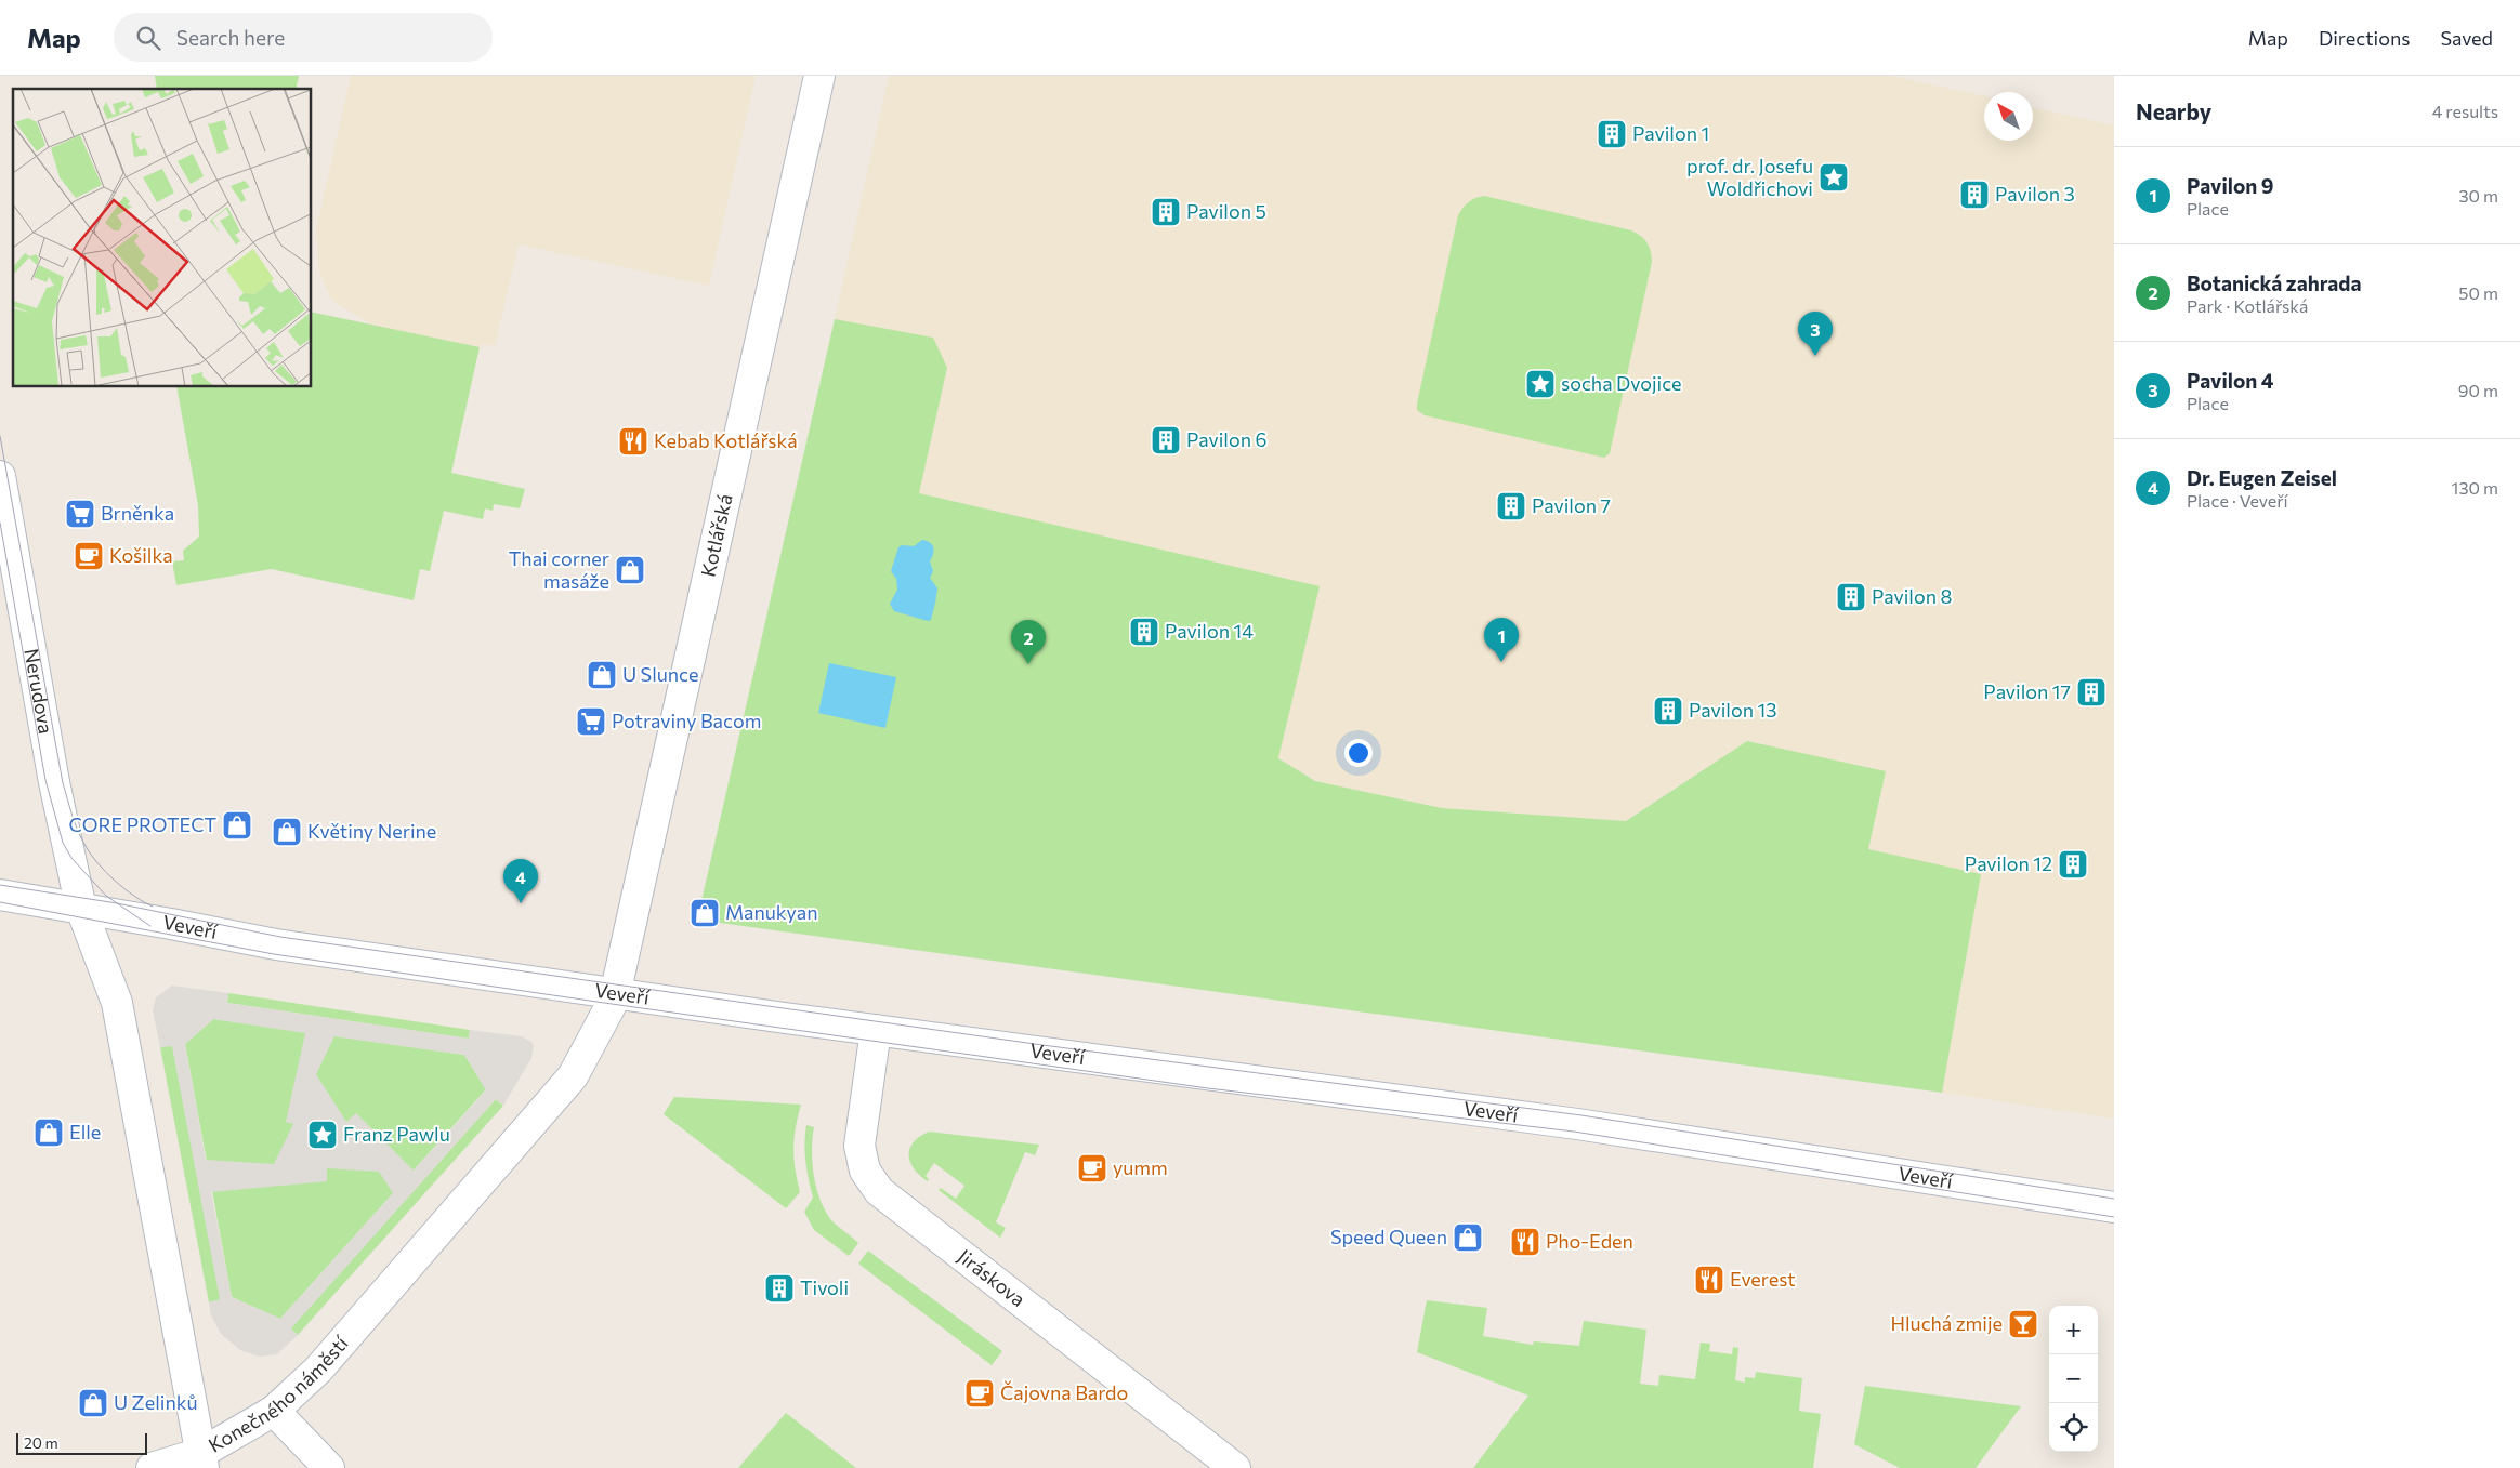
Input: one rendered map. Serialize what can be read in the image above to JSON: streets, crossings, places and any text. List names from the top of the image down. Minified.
{"streets":{"main road":["Kotlářská","Nerudova","Veveří","Jiráskova","Konečného náměstí"]},"crossings":[["Kotlářská","Veveří"],["Kotlářská","Konečného náměstí"],["Nerudova","Veveří"],["Nerudova","Konečného náměstí"],["Veveří","Jiráskova"],["Veveří","Konečného náměstí"]],"places":{"building":["Pavilon 1","Pavilon 3","Pavilon 5","Pavilon 6","Pavilon 7","Pavilon 8","Pavilon 14","Pavilon 17","Pavilon 13","Pavilon 12","Tivoli"],"place":["prof. dr. Josefu Woldřichovi","socha Dvojice","Franz Pawlu"],"restaurant":["Kebab Kotlářská","Pho-Eden","Everest"],"supermarket":["Brněnka","Potraviny Bacom"],"cafe":["Košilka","yumm","Čajovna Bardo"],"shop":["Thai corner masáže","U Slunce","CORE PROTECT","Květiny Nerine","Manukyan","Elle","Speed Queen","U Zelinků"],"bar":["Hluchá zmije"]},"scale_bar":"20 m","north":"top left","page":{"header":"Map","search":"Search here","nav":["Map","Directions","Saved"],"heading":["Nearby","4 results"],"list":[{"mark":"1","name":"Pavilon 9","note":"Place","value":"30 m"},{"mark":"2","name":"Botanická zahrada","note":"Park · Kotlářská","value":"50 m"},{"mark":"3","name":"Pavilon 4","note":"Place","value":"90 m"},{"mark":"4","name":"Dr. Eugen Zeisel","note":"Place · Veveří","value":"130 m"}],"pins":["3","1","2","4"],"map_buttons":["+","−"],"scale":"20 m"}}
